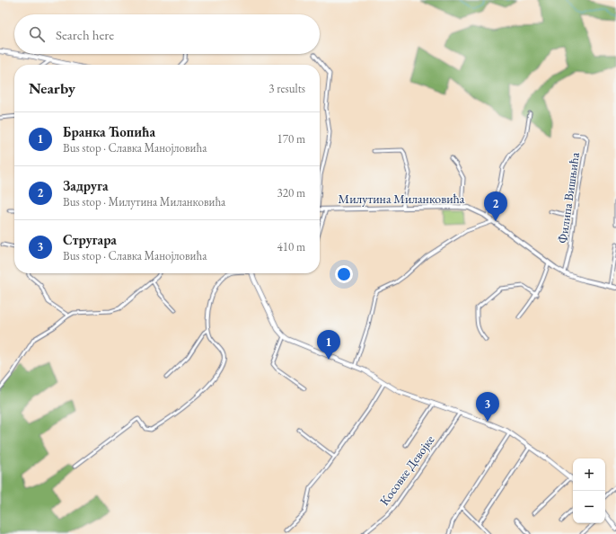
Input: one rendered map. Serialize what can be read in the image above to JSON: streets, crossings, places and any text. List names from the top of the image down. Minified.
{"streets":{"street":["Филипа Вишњића","Милутина Миланковића","Косовке Девојке"]},"crossings":[["Филипа Вишњића","Милутина Миланковића"]],"page":{"search":"Search here","heading":["Nearby","3 results"],"list":[{"mark":"1","name":"Бранка Ћопића","note":"Bus stop · Славка Манојловића","value":"170 m"},{"mark":"2","name":"Задруга","note":"Bus stop · Милутина Миланковића","value":"320 m"},{"mark":"3","name":"Стругара","note":"Bus stop · Славка Манојловића","value":"410 m"}],"pins":["2","1","3"],"map_buttons":["+","−"]}}
